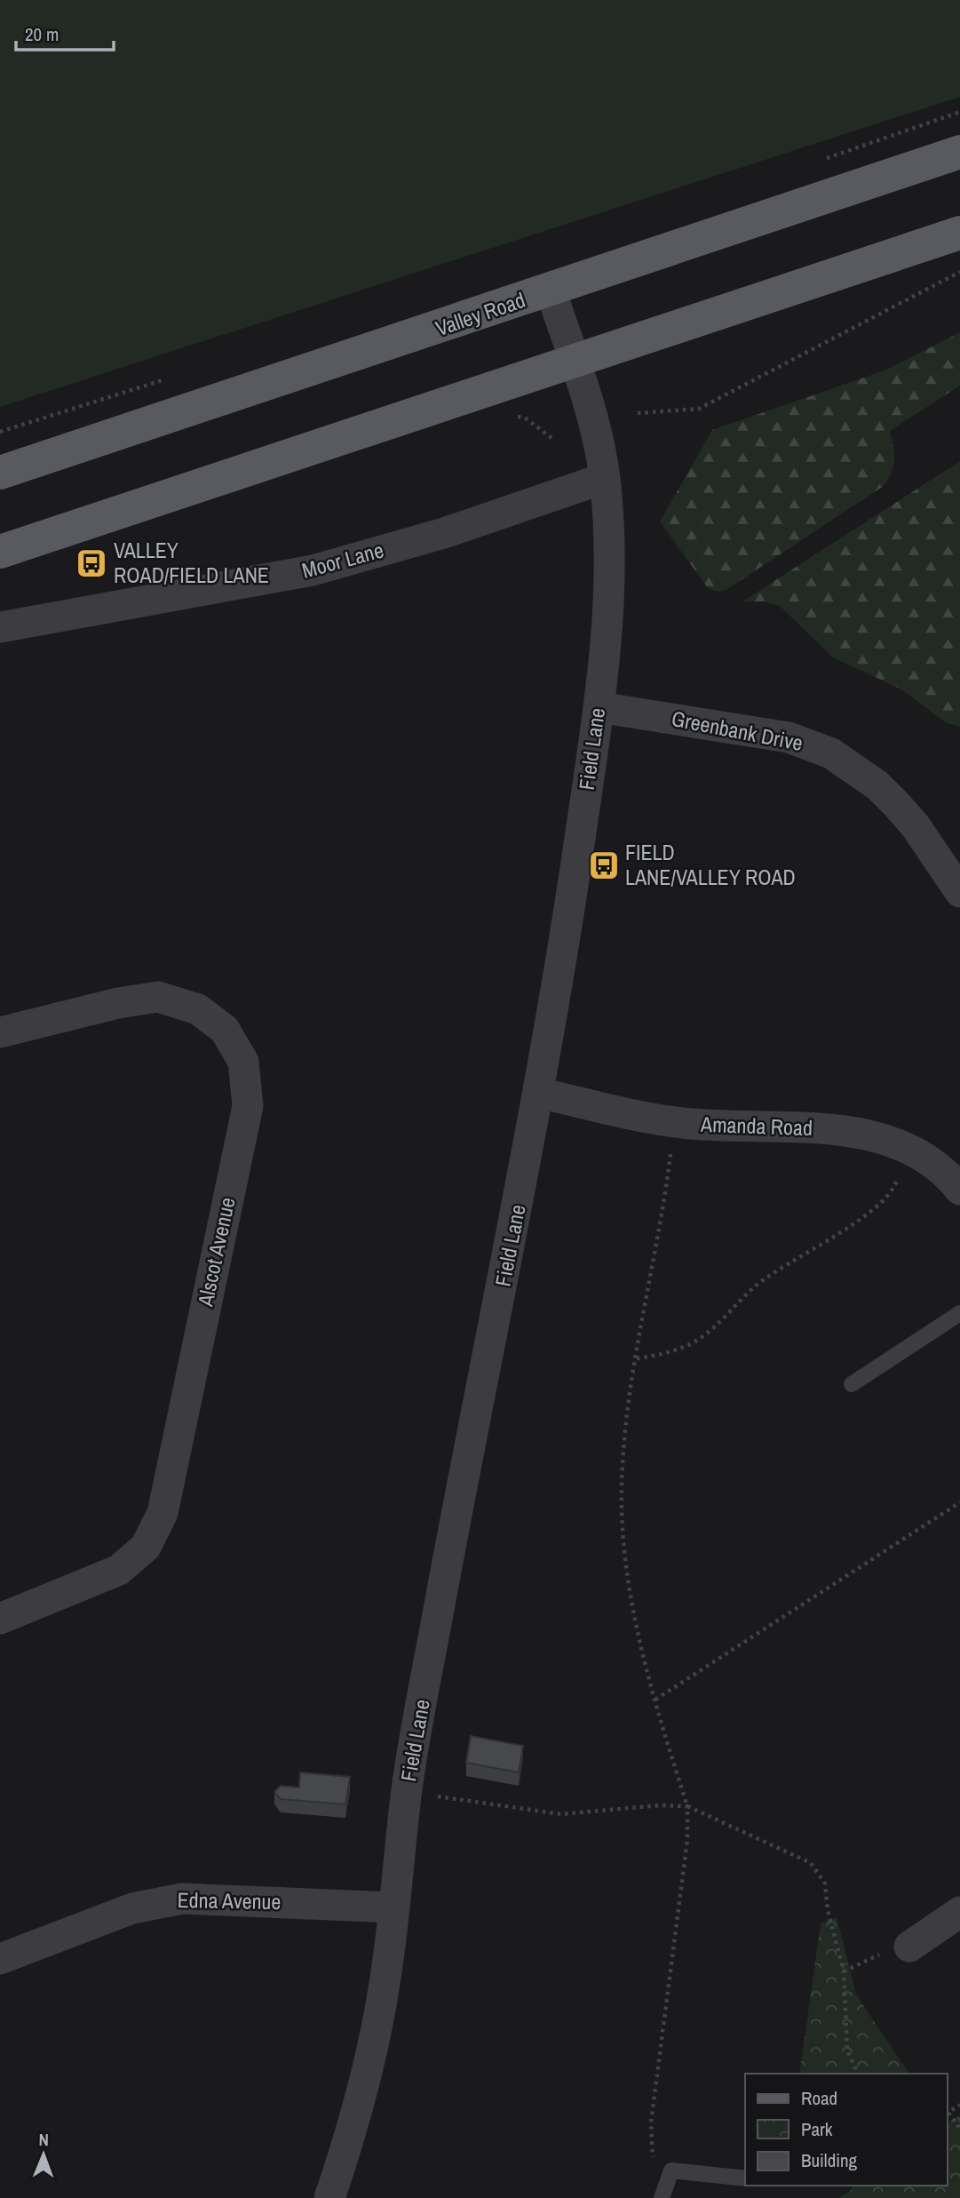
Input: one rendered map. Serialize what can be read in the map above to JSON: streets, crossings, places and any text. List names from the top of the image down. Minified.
{"streets":{"main road":["Valley Road"],"street":["Moor Lane","Greenbank Drive","Field Lane","Amanda Road","Alscot Avenue","Edna Avenue"]},"crossings":[["Valley Road","Field Lane"],["Moor Lane","Field Lane"],["Greenbank Drive","Field Lane"],["Field Lane","Amanda Road"],["Field Lane","Edna Avenue"]],"places":{"bus stop":["VALLEY ROAD/FIELD LANE","FIELD LANE/VALLEY ROAD"]},"legend":["Road","Park","Building"],"scale_bar":"20 m","north":"top"}
